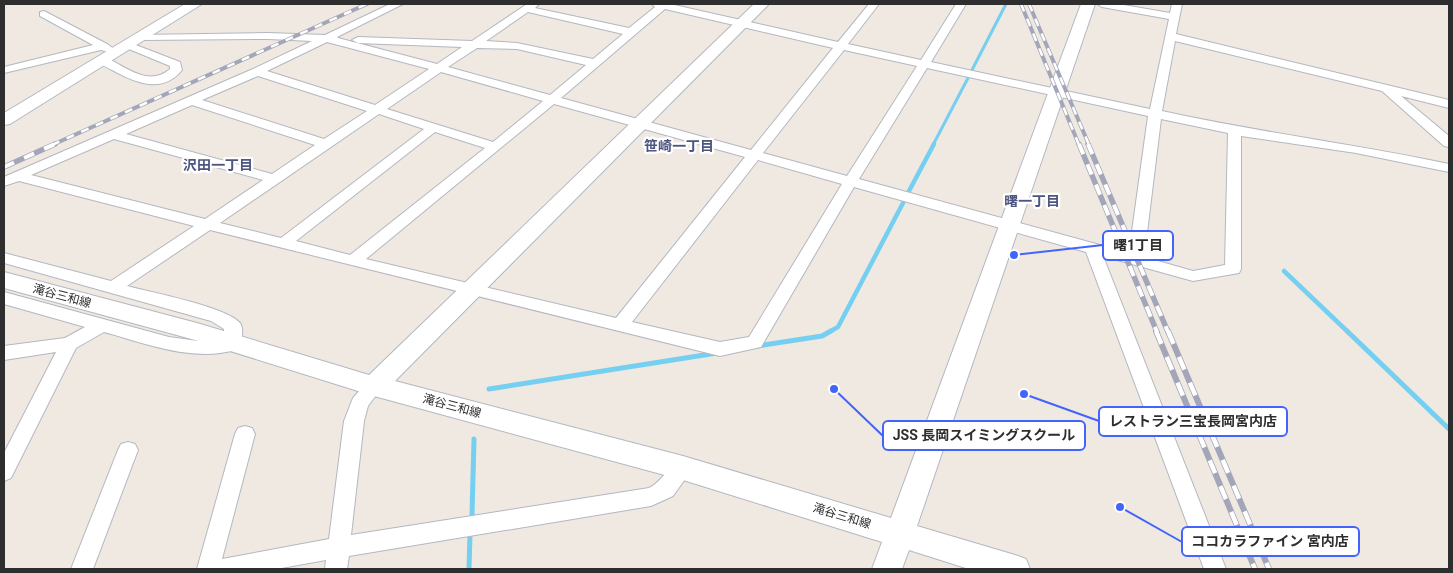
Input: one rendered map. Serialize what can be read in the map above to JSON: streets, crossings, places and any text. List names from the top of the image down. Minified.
{"streets":{"street":["滝谷三和線"]},"districts":["笹崎一丁目","沢田一丁目","曙一丁目"],"places":["曙1丁目","JSS 長岡スイミングスクール","レストラン三宝長岡宮内店","ココカラファイン 宮内店"]}
